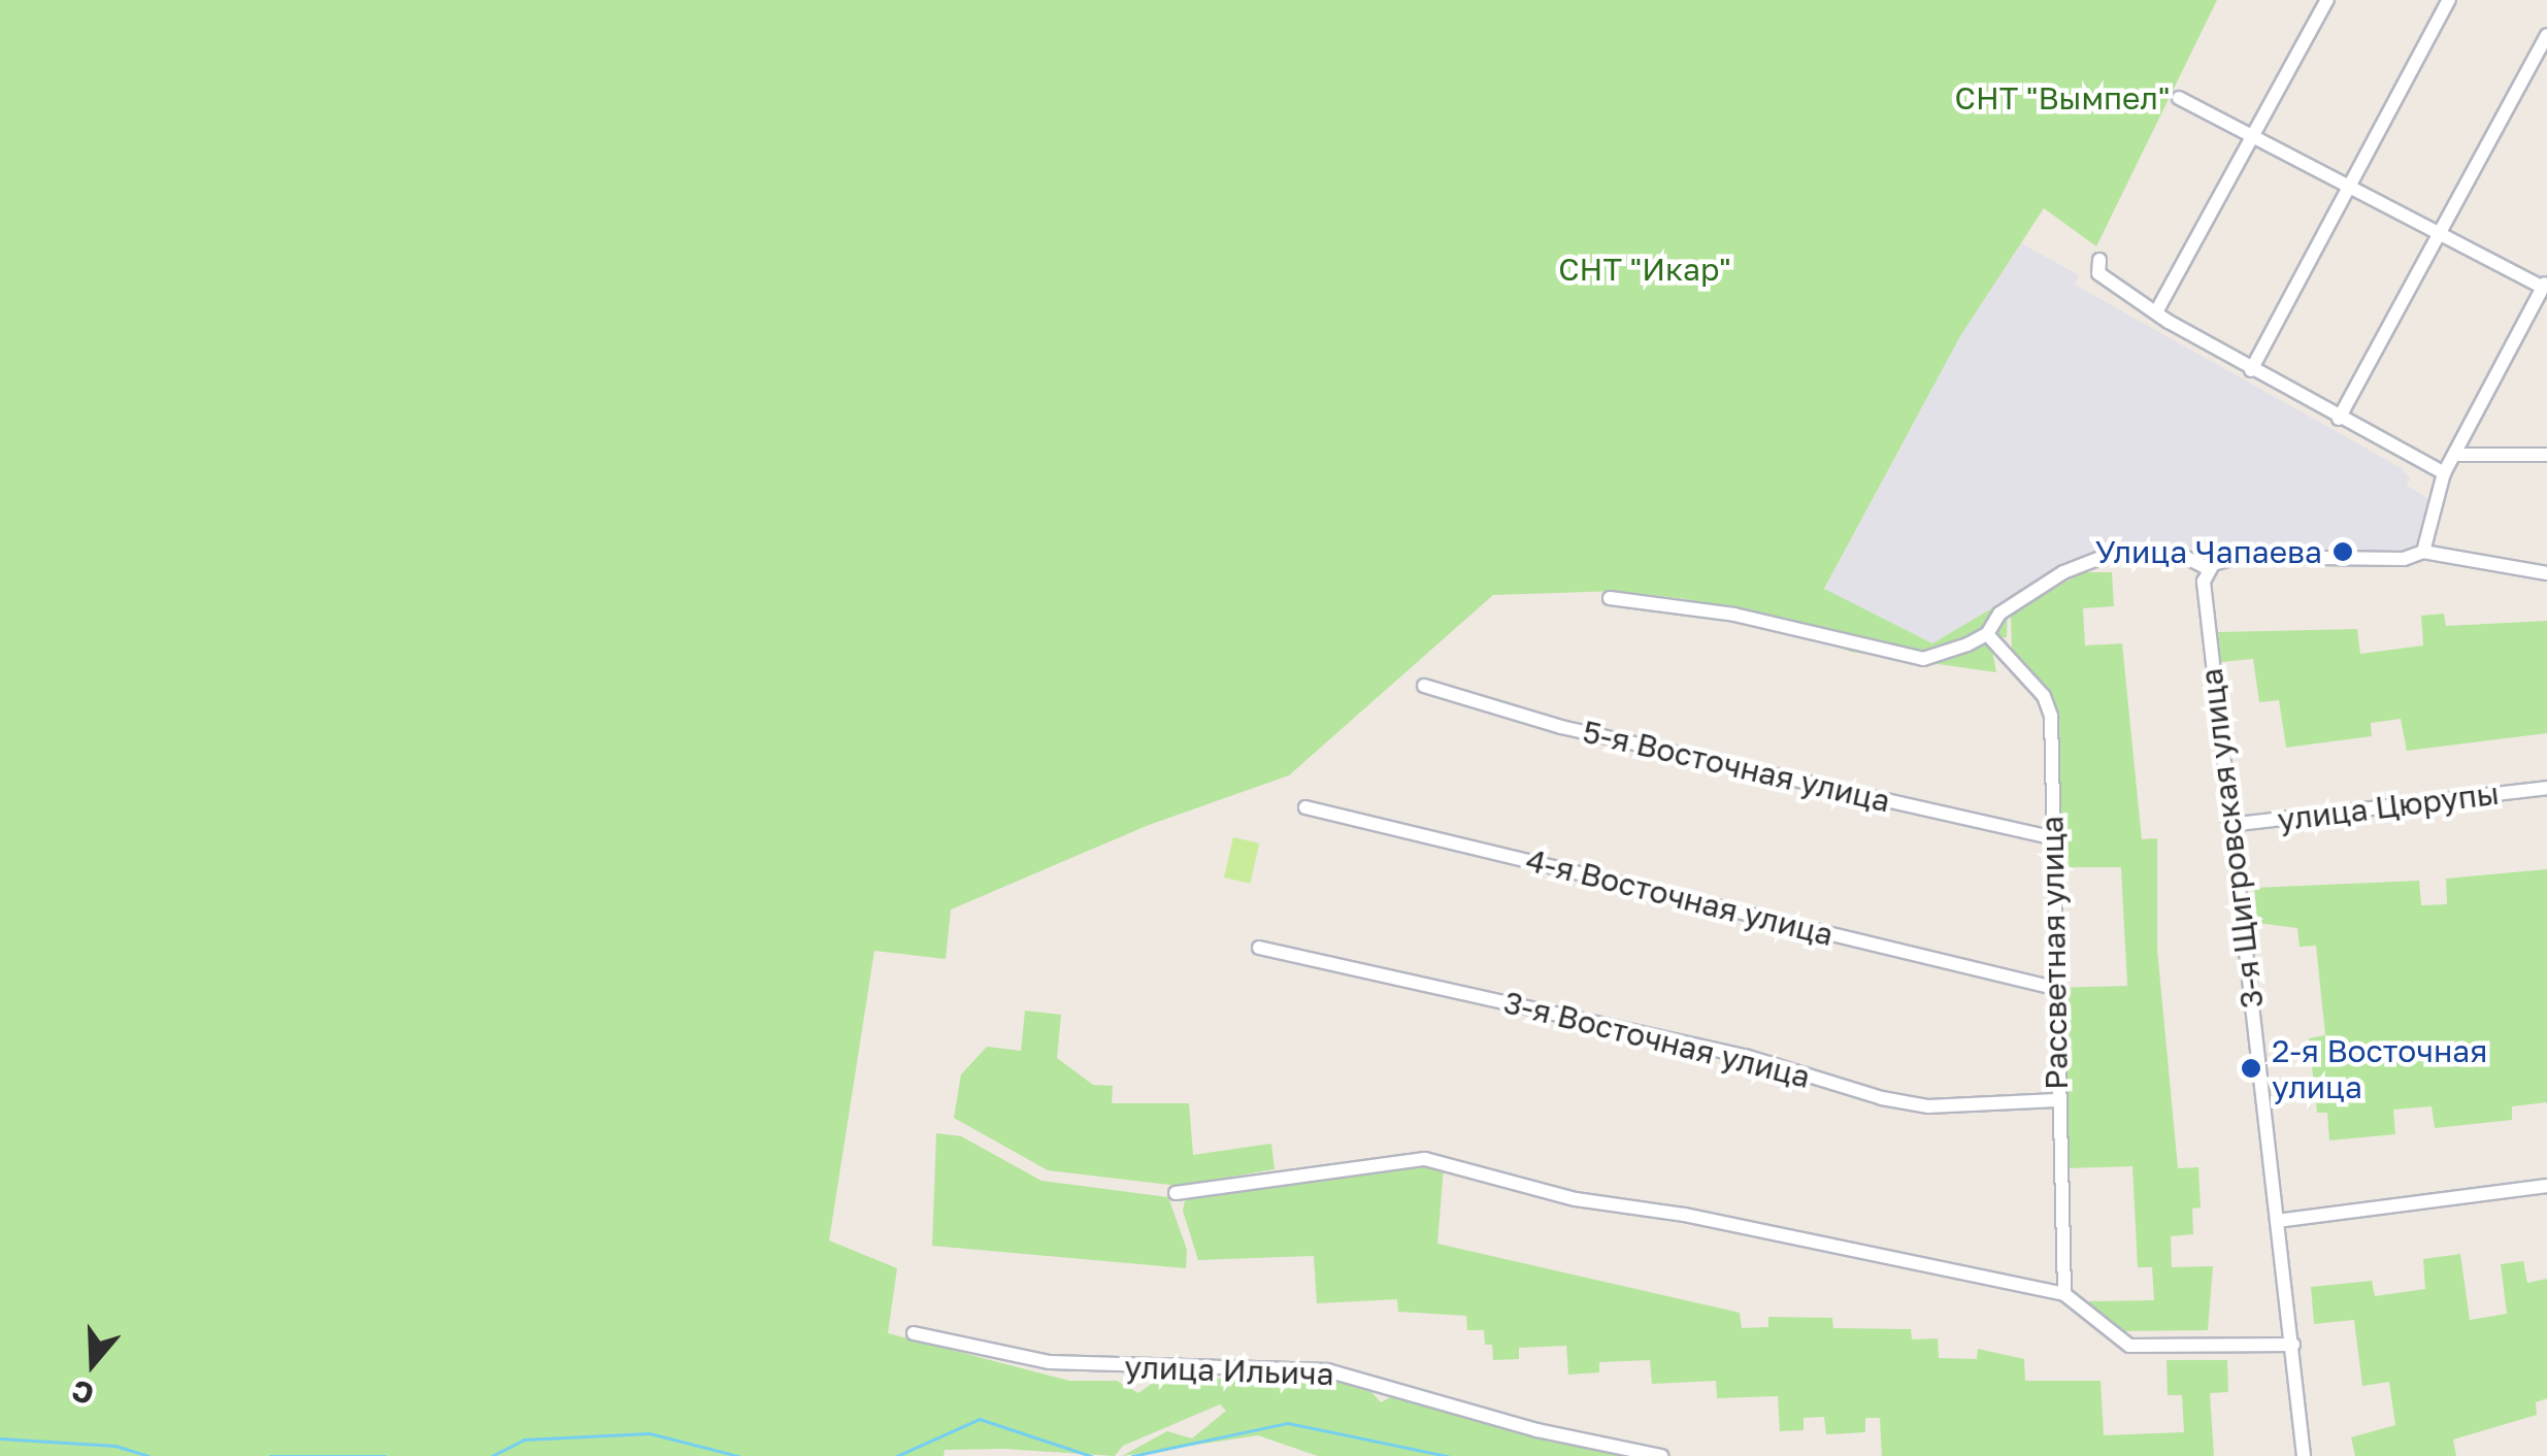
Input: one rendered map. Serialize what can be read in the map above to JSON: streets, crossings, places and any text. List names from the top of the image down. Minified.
{"streets":{"street":["5-я Восточная улица","улица Цюрупы","3-я Щигровская улица","4-я Восточная улица","Рассветная улица","3-я Восточная улица","улица Ильича"]},"crossings":[["5-я Восточная улица","Рассветная улица"],["улица Цюрупы","3-я Щигровская улица"],["4-я Восточная улица","Рассветная улица"],["Рассветная улица","3-я Восточная улица"]],"parks":["СНТ \"Вымпел\"","СНТ \"Икар\""],"places":["Улица Чапаева","2-я Восточная улица"],"north":"bottom"}
